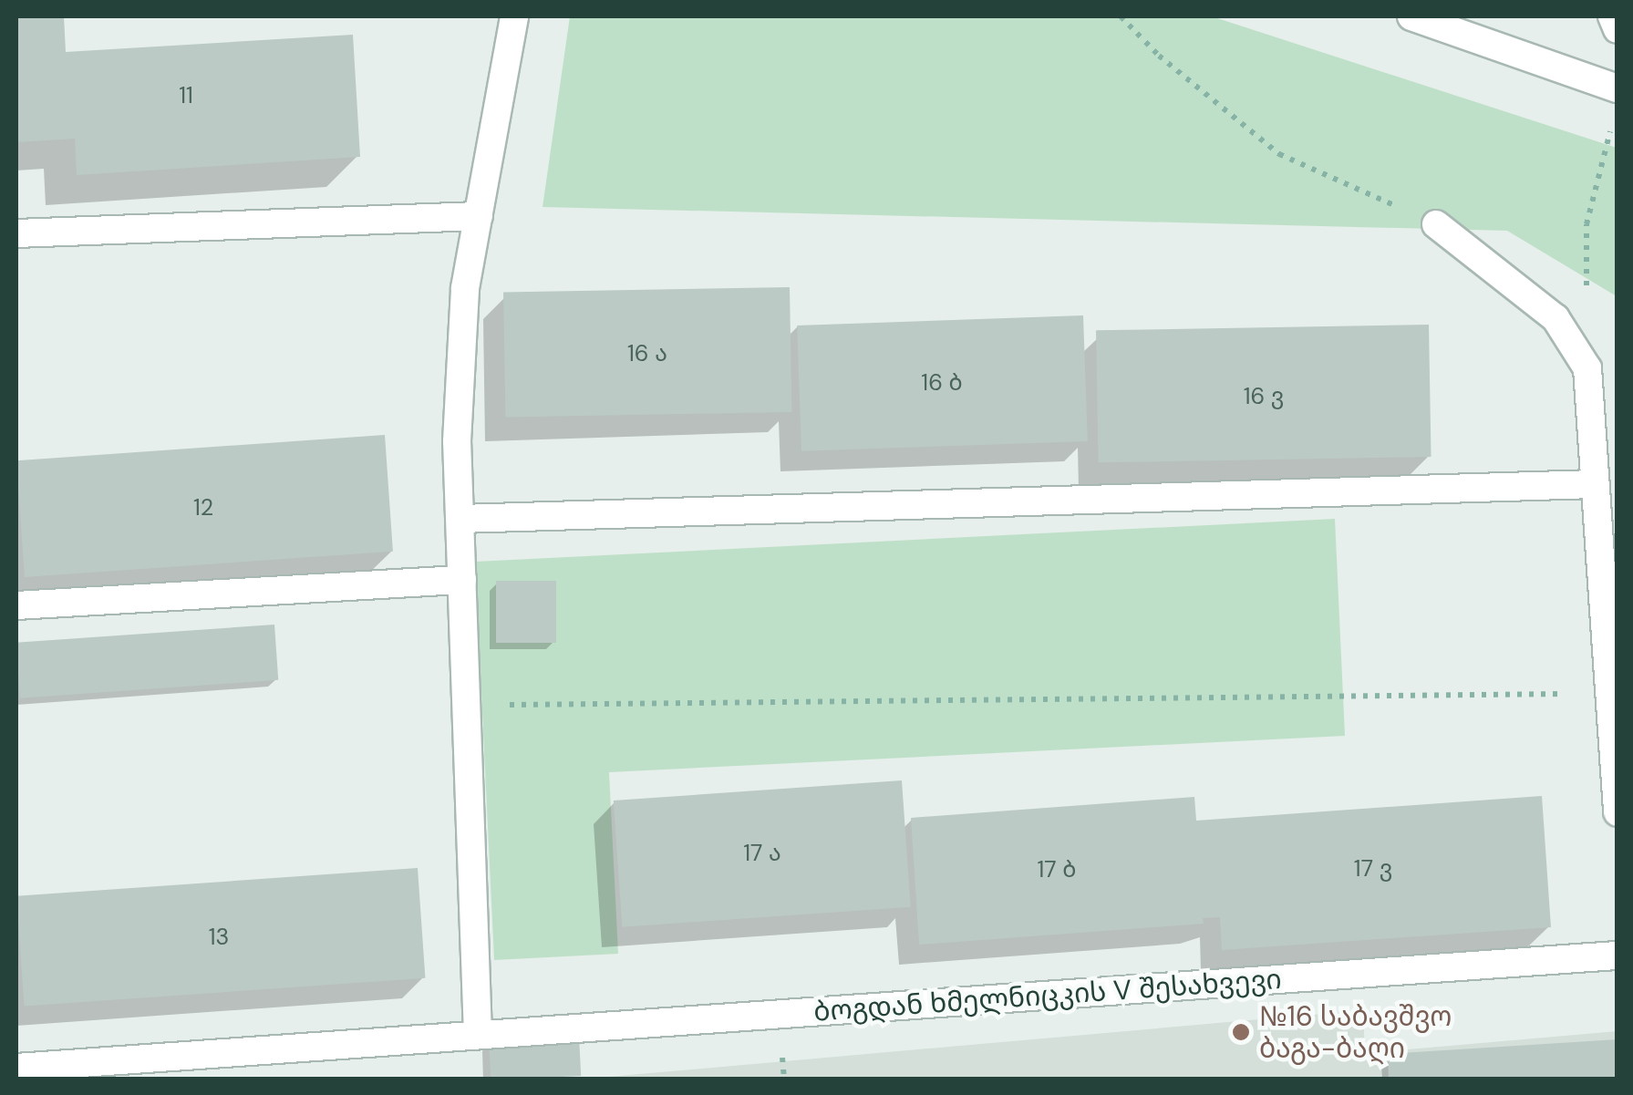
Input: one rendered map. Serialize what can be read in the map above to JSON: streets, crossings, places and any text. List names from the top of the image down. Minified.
{"streets":{"main road":["ბოგდან ხმელნიცკის V შესახვევი"]},"places":["№16 საბავშვო ბაგა-ბაღი"],"house_numbers":["11","16 ა","16 ბ","16 ვ","12","17 ა","17 ვ","17 ბ","13"]}
